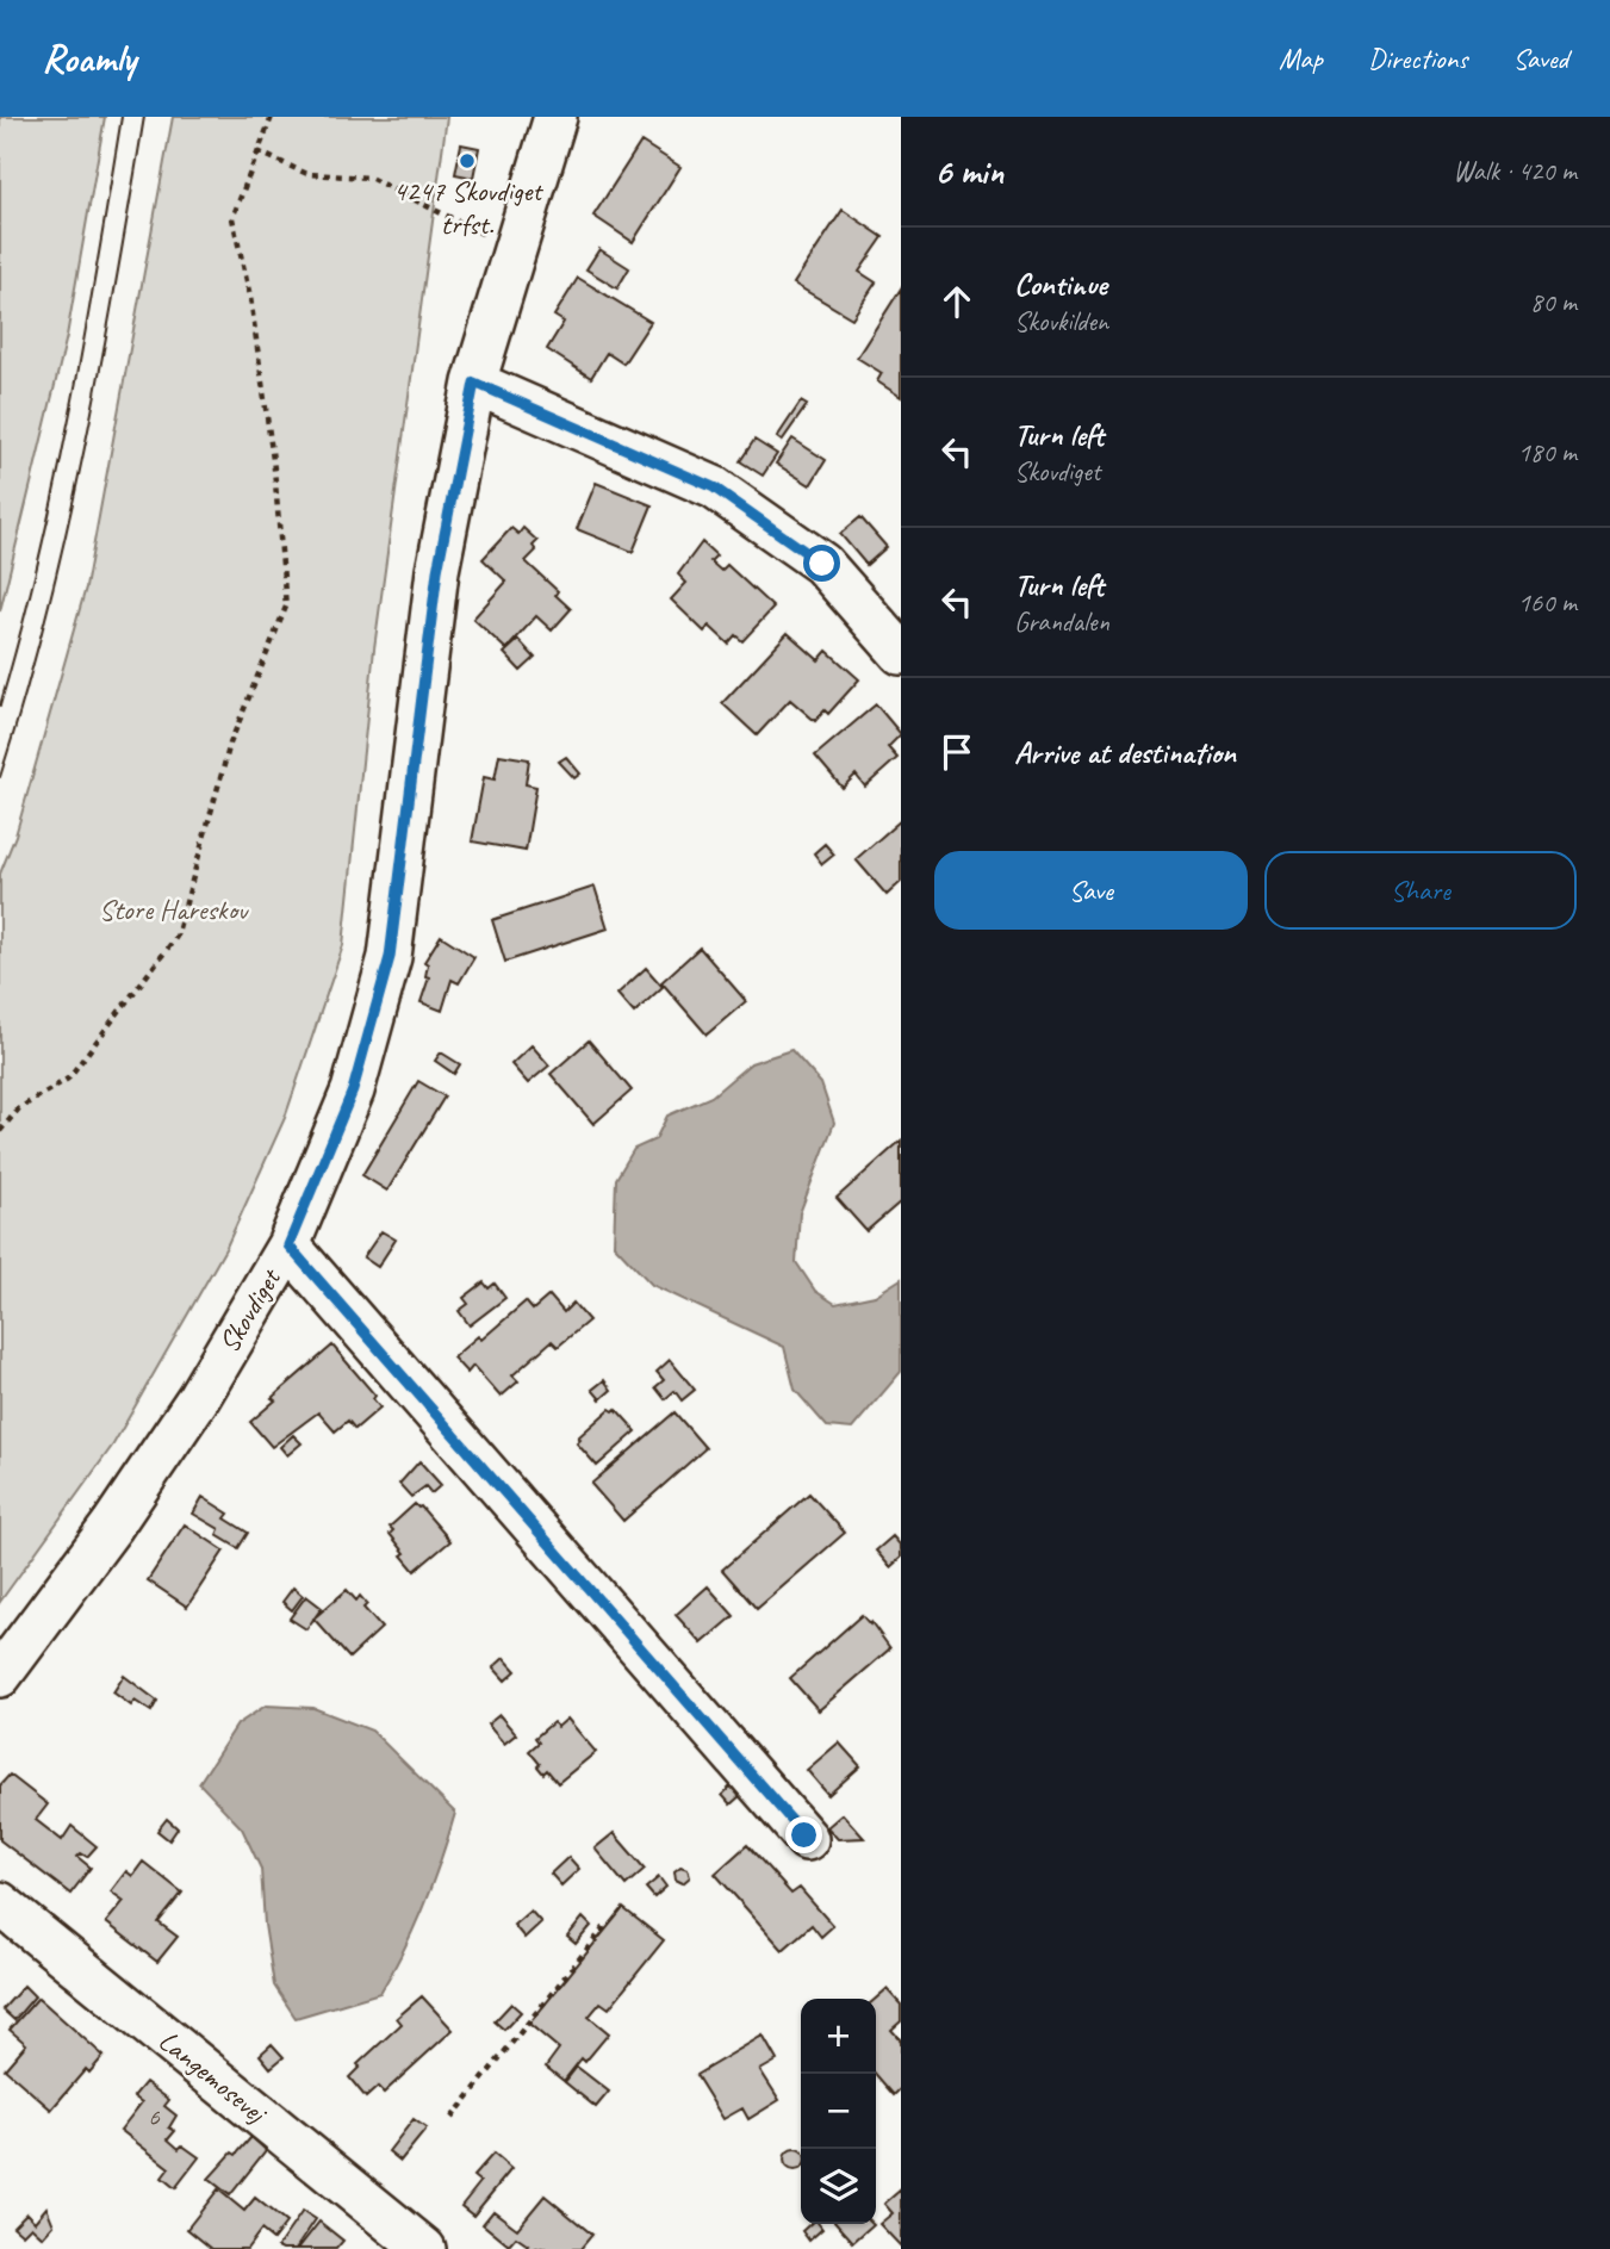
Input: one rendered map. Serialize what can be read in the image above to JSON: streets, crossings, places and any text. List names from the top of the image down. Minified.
{"streets":{"street":["Skovdiget","Langemosevej"]},"parks":["Store Hareskov"],"places":["4247 Skovdiget trfst."],"house_numbers":["6"],"page":{"header":"Roamly","nav":["Map","Directions","Saved"],"heading":["6 min","Walk · 420 m"],"list":[["Continue","Skovkilden","80 m"],["Turn left","Skovdiget","180 m"],["Turn left","Grandalen","160 m"],"Arrive at destination"],"buttons":["Save","Share"],"map_buttons":["+","−"]}}
